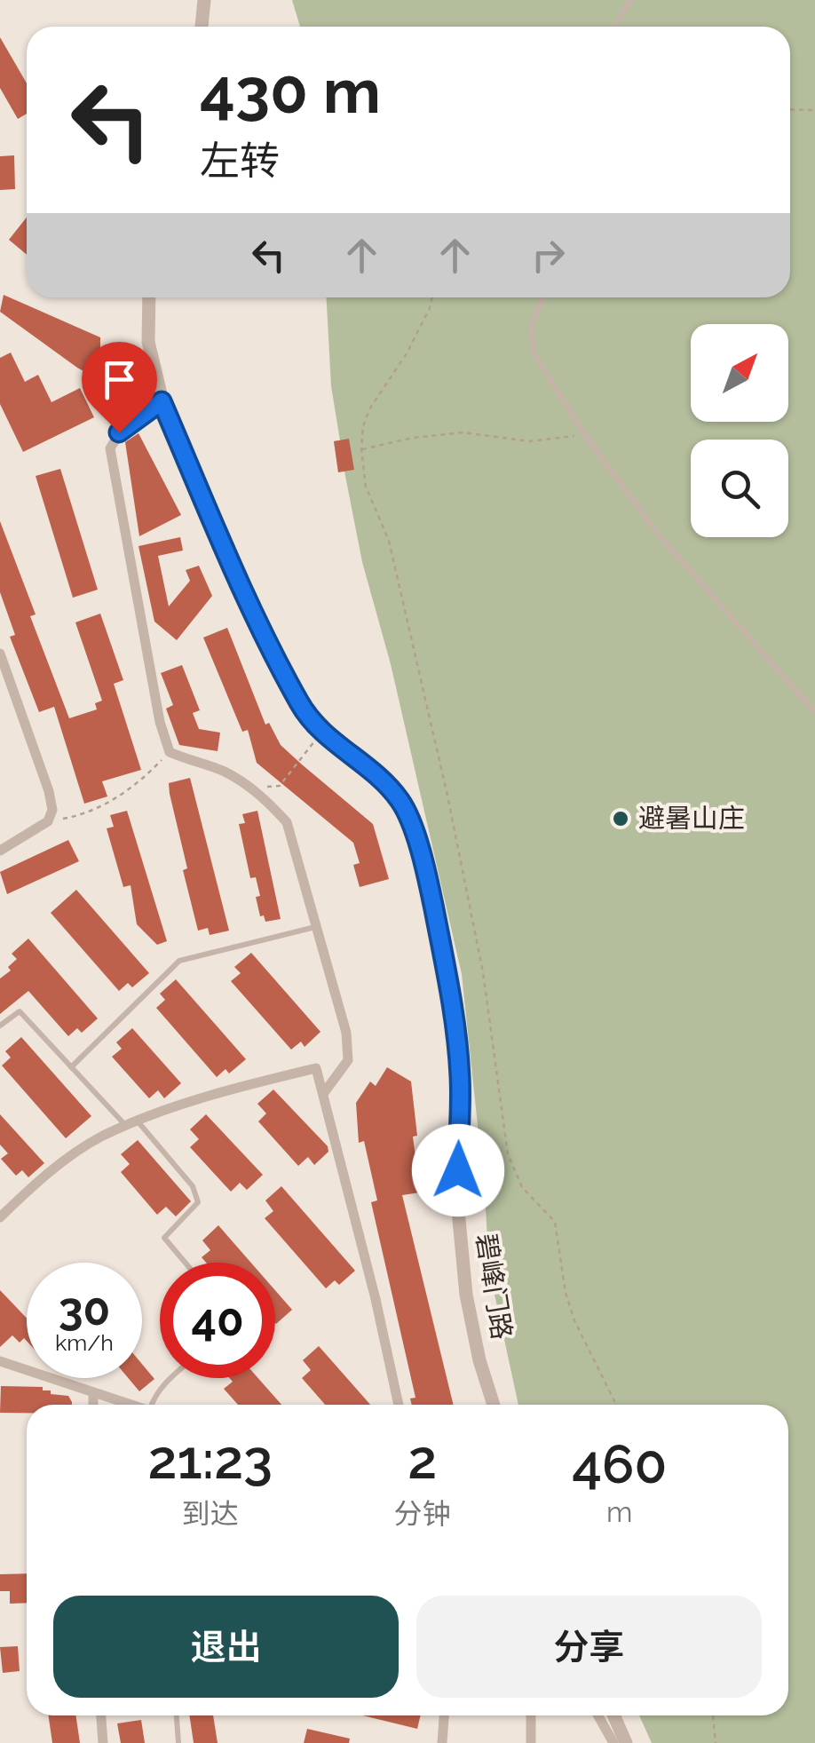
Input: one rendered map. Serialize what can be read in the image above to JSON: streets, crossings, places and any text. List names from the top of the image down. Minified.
{"streets":{"street":["碧峰门路"]},"places":["避暑山庄"],"north":"top right","page":{"turn":["430 m","左转"],"speed":"30 km/h","limit":"40","eta":["21:23","到达","2","分钟","460","m"],"buttons":["退出","分享"]}}
